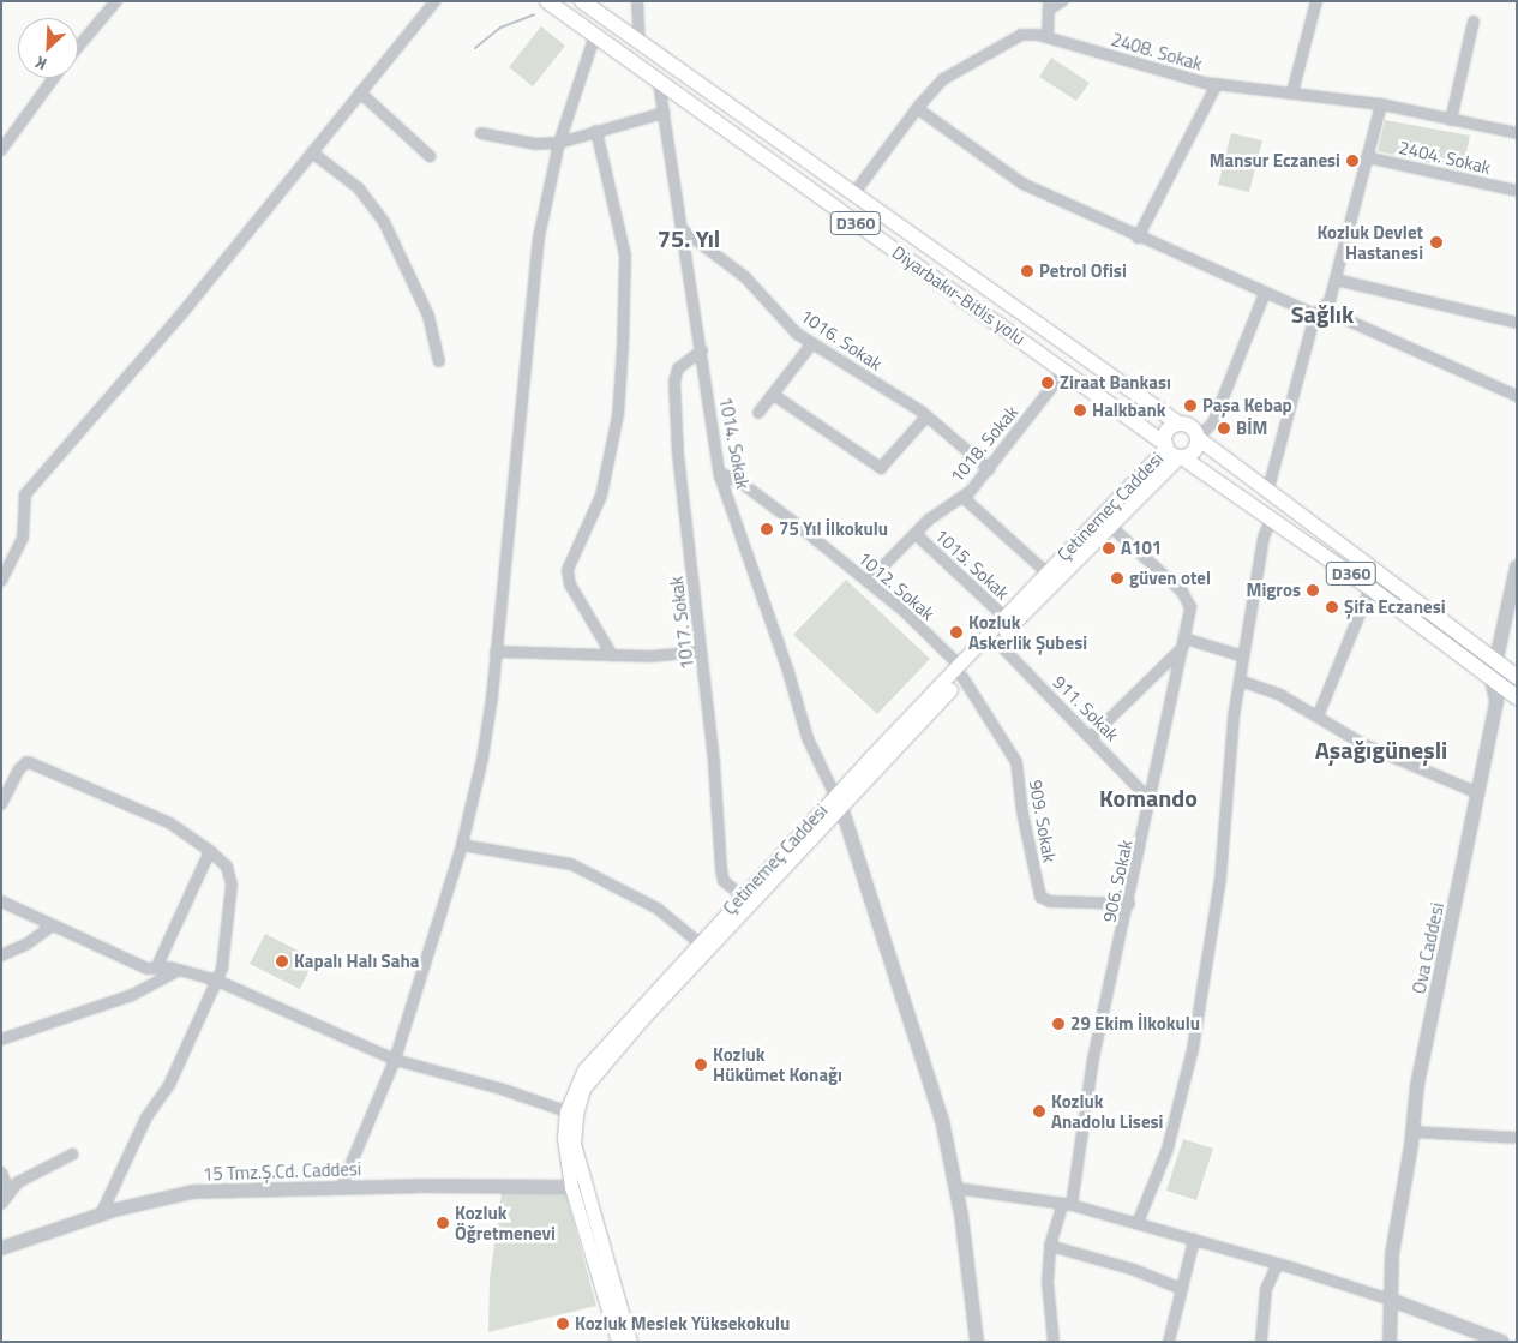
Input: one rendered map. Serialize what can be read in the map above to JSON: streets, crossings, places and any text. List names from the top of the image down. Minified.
{"streets":{"highway":["D360","Diyarbakır-Bitlis yolu"],"main road":["Çetinemeç Caddesi"],"street":["2408. Sokak","2404. Sokak","1016. Sokak","1014. Sokak","1018. Sokak","1015. Sokak","1012. Sokak","1017. Sokak","911. Sokak","909. Sokak","906. Sokak","Ova Caddesi","15 Tmz.Ş.Cd. Caddesi"]},"crossings":[["2408. Sokak","Diyarbakır-Bitlis yolu"],["D360","Diyarbakır-Bitlis yolu"],["D360","Çetinemeç Caddesi"],["D360","Ova Caddesi"],["Diyarbakır-Bitlis yolu","1014. Sokak"],["Diyarbakır-Bitlis yolu","1018. Sokak"],["Diyarbakır-Bitlis yolu","Çetinemeç Caddesi"],["Diyarbakır-Bitlis yolu","Ova Caddesi"],["1016. Sokak","1014. Sokak"],["1016. Sokak","1018. Sokak"],["1014. Sokak","Çetinemeç Caddesi"],["1014. Sokak","1012. Sokak"],["1014. Sokak","1017. Sokak"],["1018. Sokak","1015. Sokak"],["1018. Sokak","1012. Sokak"],["Çetinemeç Caddesi","1015. Sokak"],["Çetinemeç Caddesi","1012. Sokak"],["Çetinemeç Caddesi","1017. Sokak"],["Çetinemeç Caddesi","911. Sokak"],["Çetinemeç Caddesi","909. Sokak"],["Çetinemeç Caddesi","906. Sokak"],["Çetinemeç Caddesi","15 Tmz.Ş.Cd. Caddesi"],["1012. Sokak","909. Sokak"],["911. Sokak","906. Sokak"],["909. Sokak","906. Sokak"]],"districts":["75. Yıl","Sağlık","Aşağıgüneşli","Komando"],"places":["Mansur Eczanesi","Kozluk Devlet Hastanesi","Petrol Ofisi","Ziraat Bankası","Paşa Kebap","Halkbank","BİM","75 Yıl İlkokulu","A101","güven otel","Migros","Şifa Eczanesi","Kozluk Askerlik Şubesi","Kapalı Halı Saha","29 Ekim İlkokulu","Kozluk Hükümet Konağı","Kozluk Anadolu Lisesi","Kozluk Öğretmenevi","Kozluk Meslek Yüksekokulu"],"north":"bottom left"}
